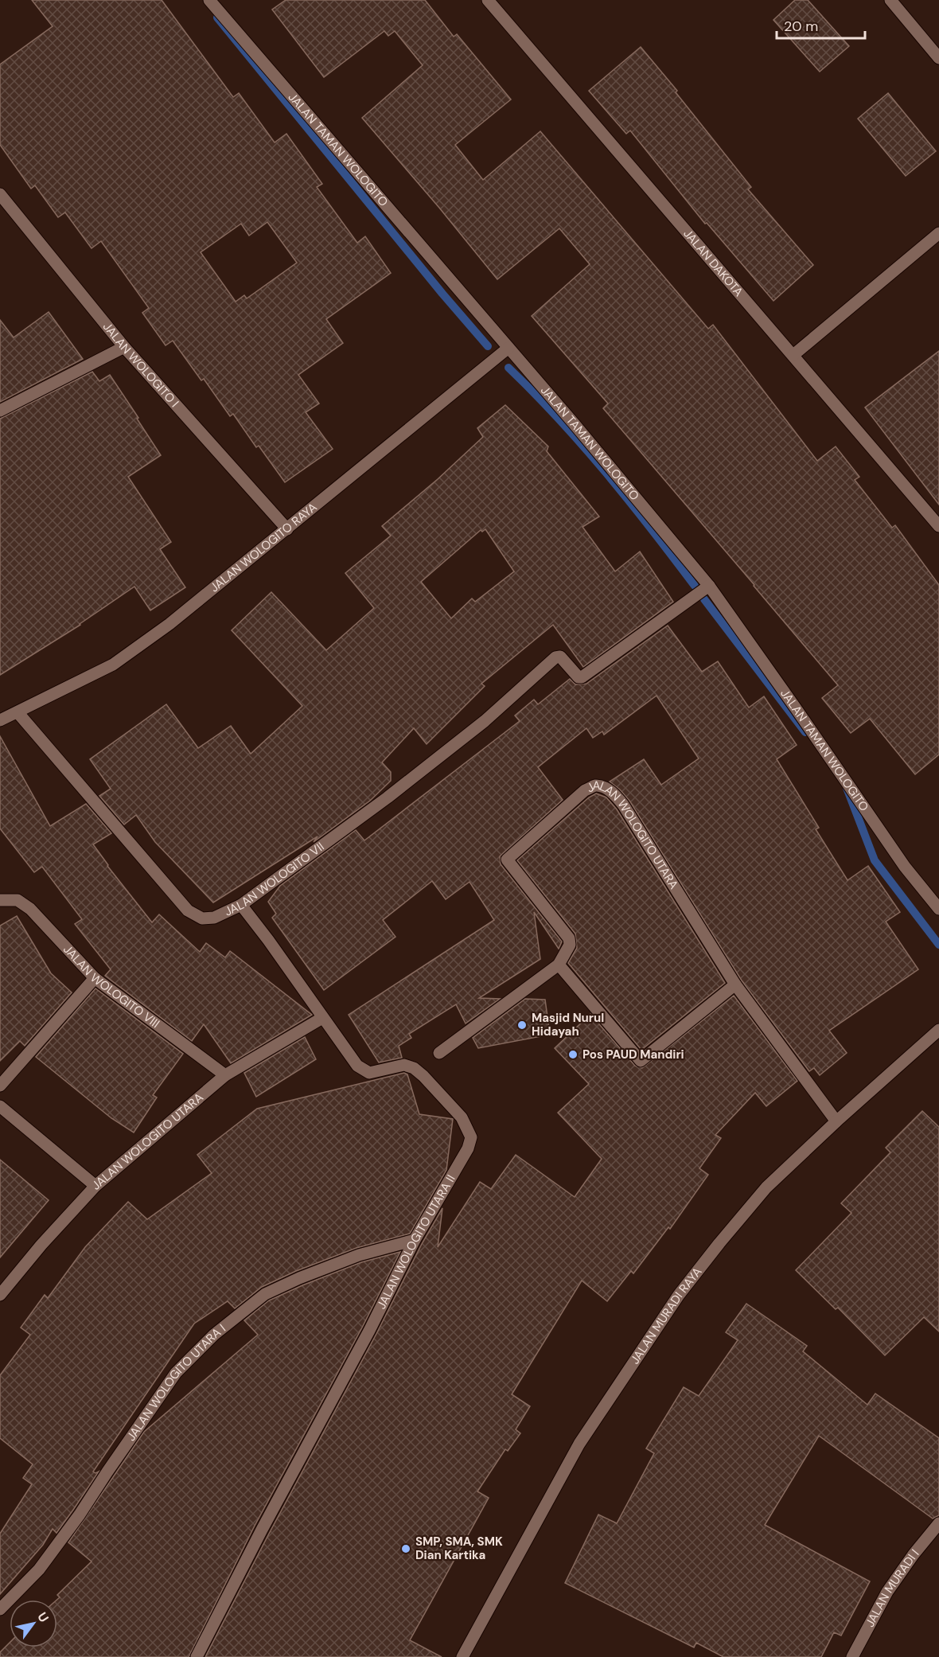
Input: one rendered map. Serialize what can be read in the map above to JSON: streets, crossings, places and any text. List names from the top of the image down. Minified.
{"streets":{"street":["JALAN TAMAN WOLOGITO","JALAN DAKOTA","JALAN WOLOGITO I","JALAN WOLOGITO RAYA","JALAN WOLOGITO UTARA","JALAN WOLOGITO VII","JALAN WOLOGITO VIII","JALAN WOLOGITO UTARA II","JALAN MURADI RAYA","JALAN WOLOGITO UTARA I","JALAN MURADI I"]},"crossings":[["JALAN TAMAN WOLOGITO","JALAN WOLOGITO RAYA"],["JALAN TAMAN WOLOGITO","JALAN WOLOGITO VII"],["JALAN WOLOGITO I","JALAN WOLOGITO RAYA"],["JALAN WOLOGITO RAYA","JALAN WOLOGITO VII"],["JALAN WOLOGITO UTARA","JALAN WOLOGITO VIII"],["JALAN WOLOGITO UTARA","JALAN WOLOGITO UTARA II"],["JALAN WOLOGITO UTARA","JALAN MURADI RAYA"],["JALAN WOLOGITO VII","JALAN WOLOGITO UTARA II"],["JALAN WOLOGITO UTARA II","JALAN WOLOGITO UTARA I"]],"places":["Masjid Nurul Hidayah","Pos PAUD Mandiri","SMP, SMA, SMK Dian Kartika"],"scale_bar":"20 m","north":"top right"}
